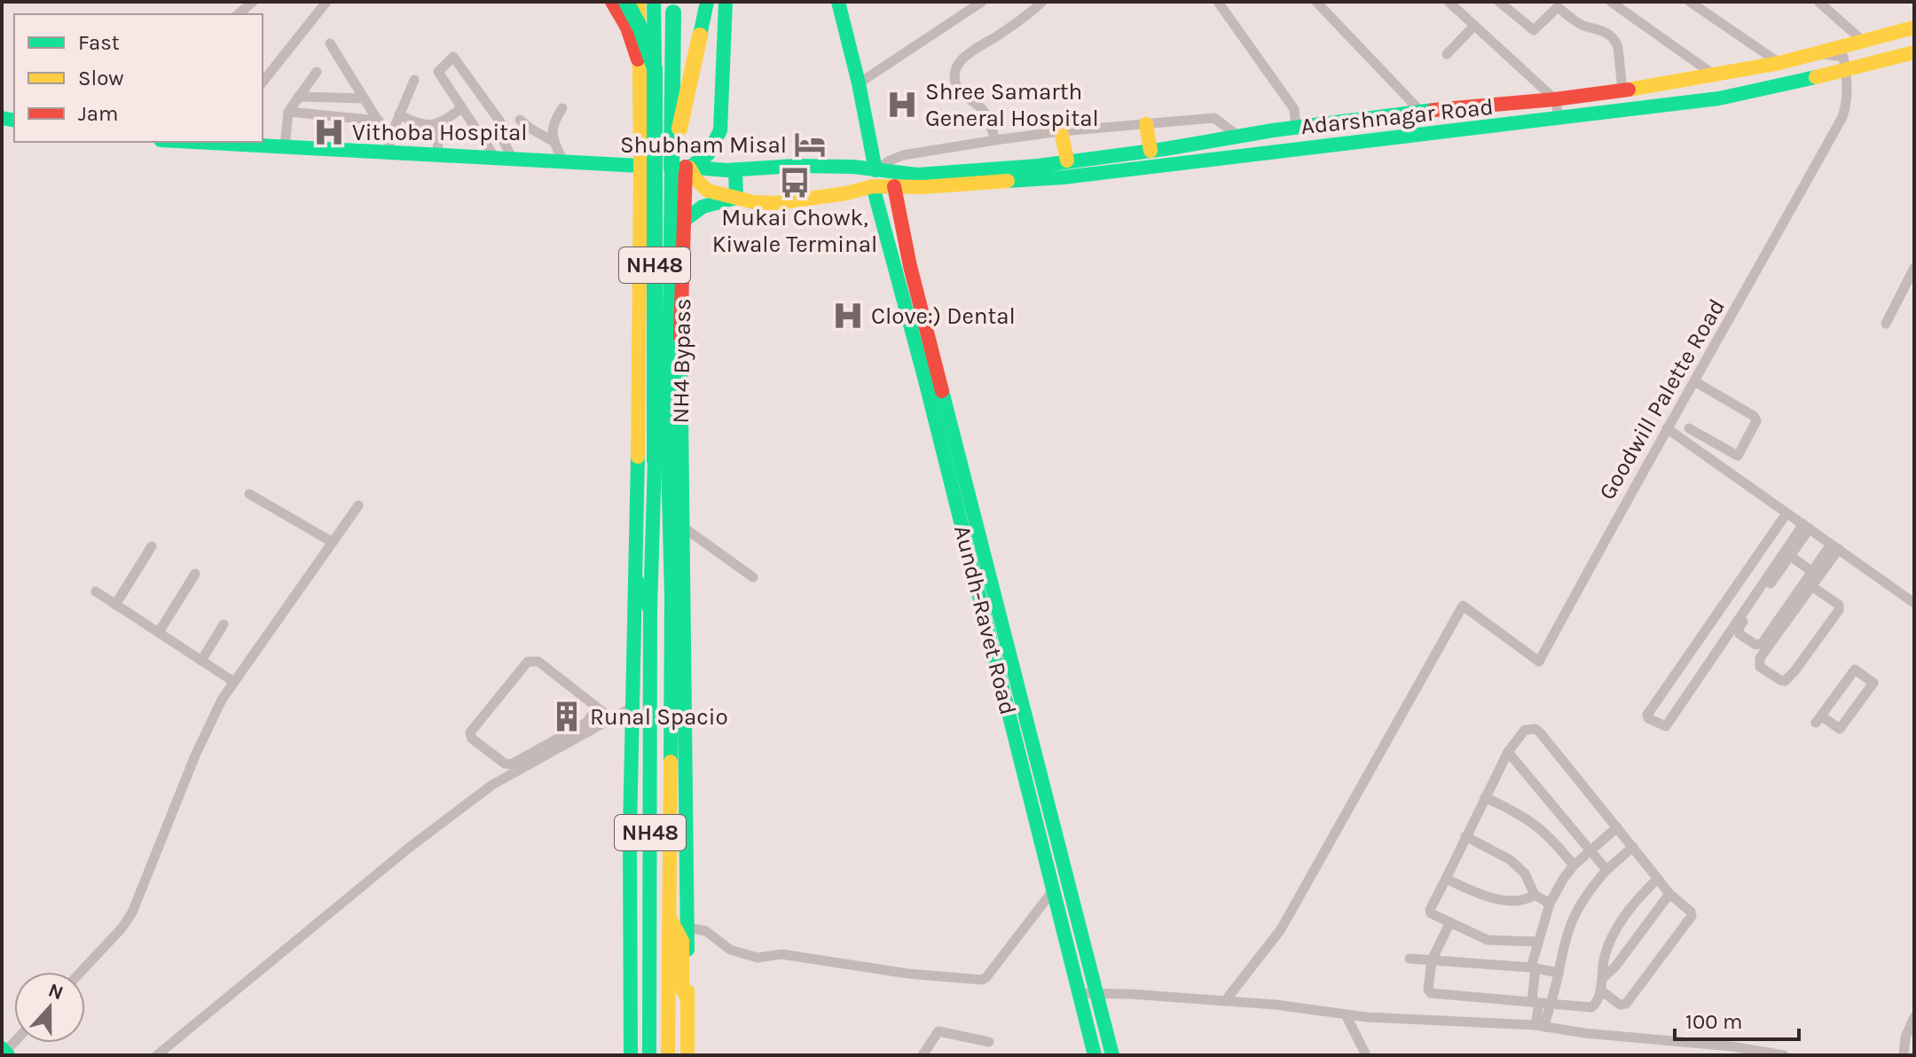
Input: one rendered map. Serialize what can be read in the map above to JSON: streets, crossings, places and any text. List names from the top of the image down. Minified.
{"streets":{"main road":["Adarshnagar Road","NH48","NH4 Bypass","Aundh-Ravet Road"],"street":["Goodwill Palette Road"]},"crossings":[["Adarshnagar Road","Goodwill Palette Road"],["Adarshnagar Road","Aundh-Ravet Road"],["NH48","NH4 Bypass"]],"places":{"hospital":["Shree Samarth General Hospital","Vithoba Hospital","Clove:) Dental"],"hotel":["Shubham Misal"],"bus stop":["Mukai Chowk, Kiwale Terminal"],"building":["Runal Spacio"]},"legend":["Fast","Slow","Jam"],"scale_bar":"100 m","north":"top"}
